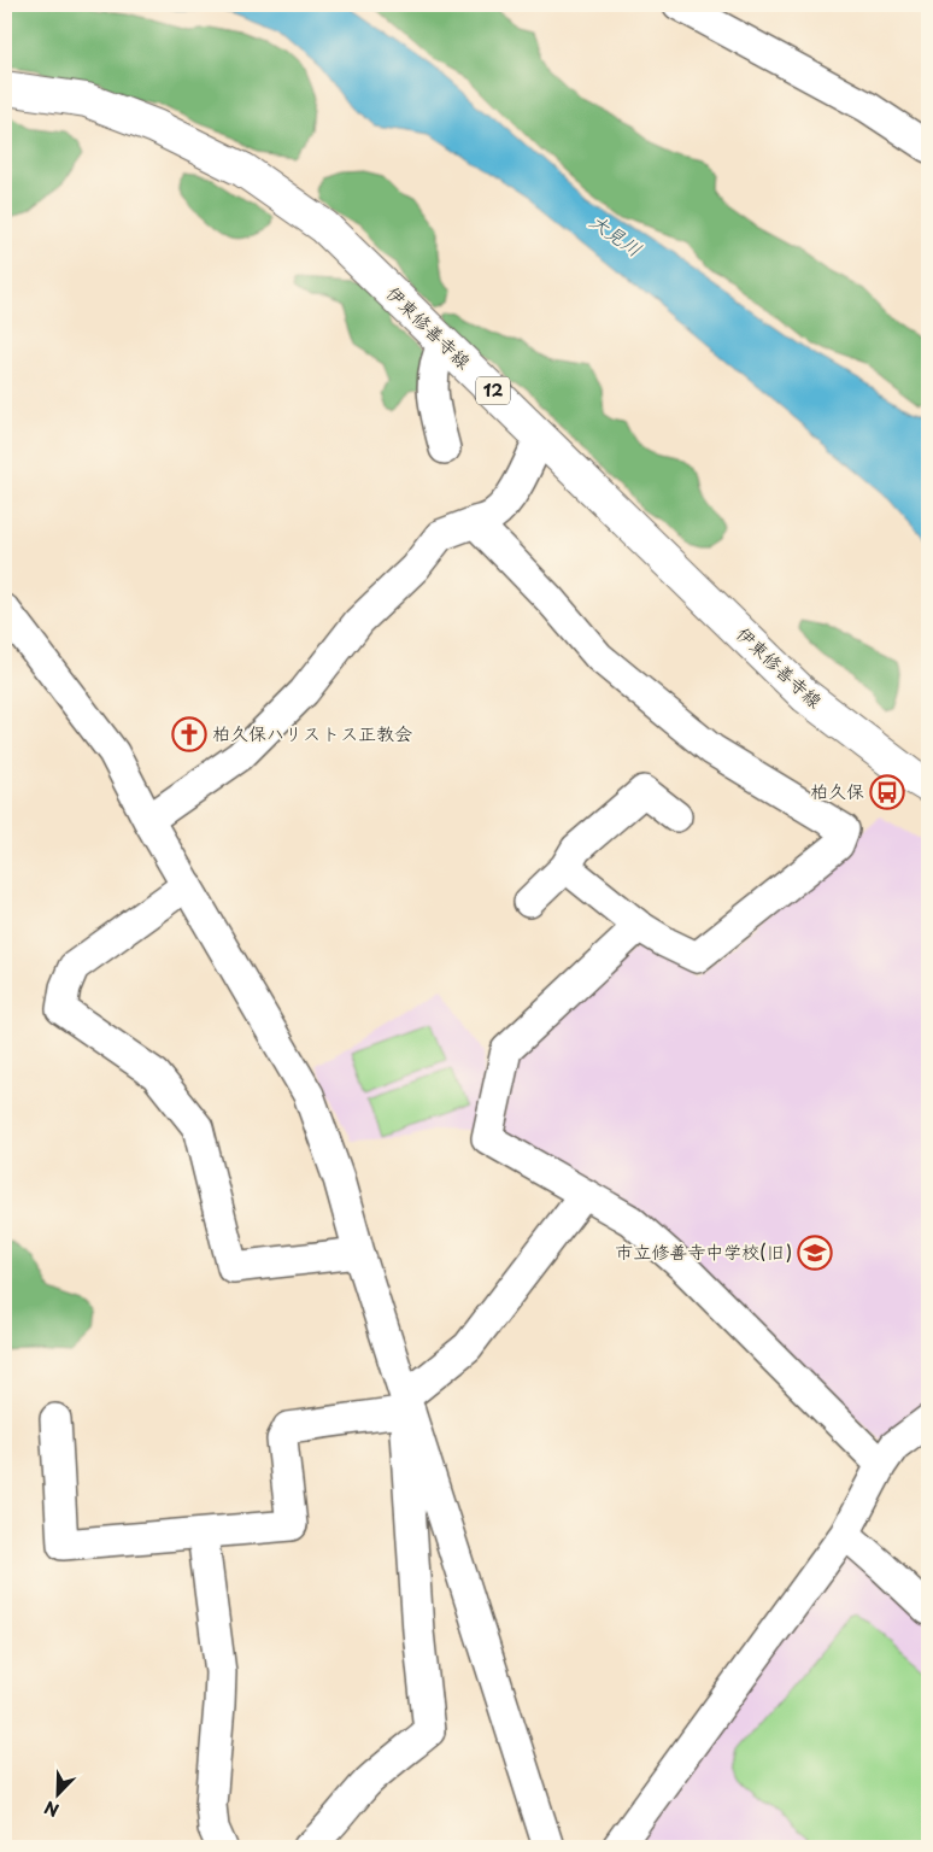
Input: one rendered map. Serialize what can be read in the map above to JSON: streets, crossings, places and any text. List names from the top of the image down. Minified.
{"streets":{"main road":["伊東修善寺線","12"]},"water":["大見川"],"places":{"church":["柏久保ハリストス正教会"],"bus stop":["柏久保"],"school or university":["市立修善寺中学校(旧)"]},"north":"bottom left"}
